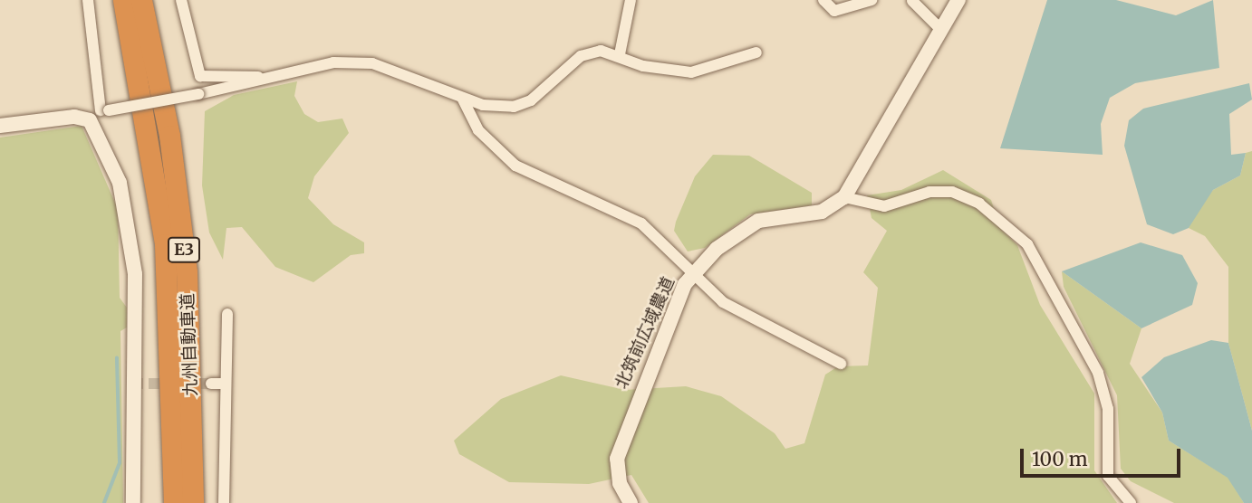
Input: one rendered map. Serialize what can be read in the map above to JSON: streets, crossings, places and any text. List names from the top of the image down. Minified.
{"streets":{"highway":["E3","九州自動車道"],"street":["北筑前広域農道"]},"scale_bar":"100 m"}
